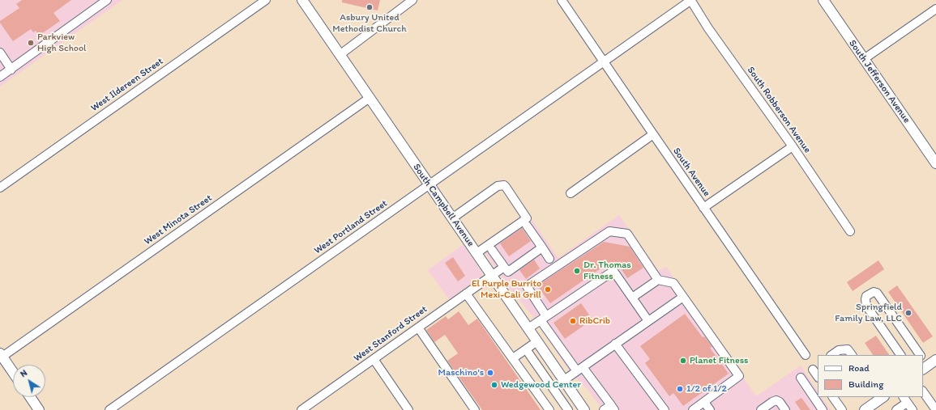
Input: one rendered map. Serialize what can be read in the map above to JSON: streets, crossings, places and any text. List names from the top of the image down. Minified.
{"streets":{"main road":["South Jefferson Avenue","South Campbell Avenue"],"street":["West Ildereen Street","South Robberson Avenue","South Avenue","West Minota Street","West Portland Street","West Stanford Street"]},"crossings":[["South Robberson Avenue","West Portland Street"],["South Avenue","West Portland Street"],["South Campbell Avenue","West Minota Street"],["South Campbell Avenue","West Portland Street"],["South Campbell Avenue","West Stanford Street"]],"places":["Asbury United Methodist Church","Parkview High School","Dr. Thomas Fitness","El Purple Burrito Mexi-Cali Grill","Springfield Family Law, LLC","RibCrib","Planet Fitness","Maschino's","Wedgewood Center","1/2 of 1/2"],"legend":["Road","Building"],"north":"top left"}
